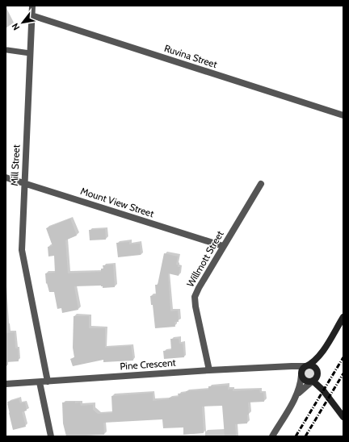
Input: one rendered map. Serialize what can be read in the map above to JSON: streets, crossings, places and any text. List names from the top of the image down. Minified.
{"streets":{"street":["Ruvina Street","Mill Street","Mount View Street","Willmott Street","Pine Crescent"]},"crossings":[["Ruvina Street","Mill Street"],["Mill Street","Mount View Street"],["Mill Street","Pine Crescent"],["Mount View Street","Willmott Street"],["Willmott Street","Pine Crescent"]],"north":"bottom left"}
